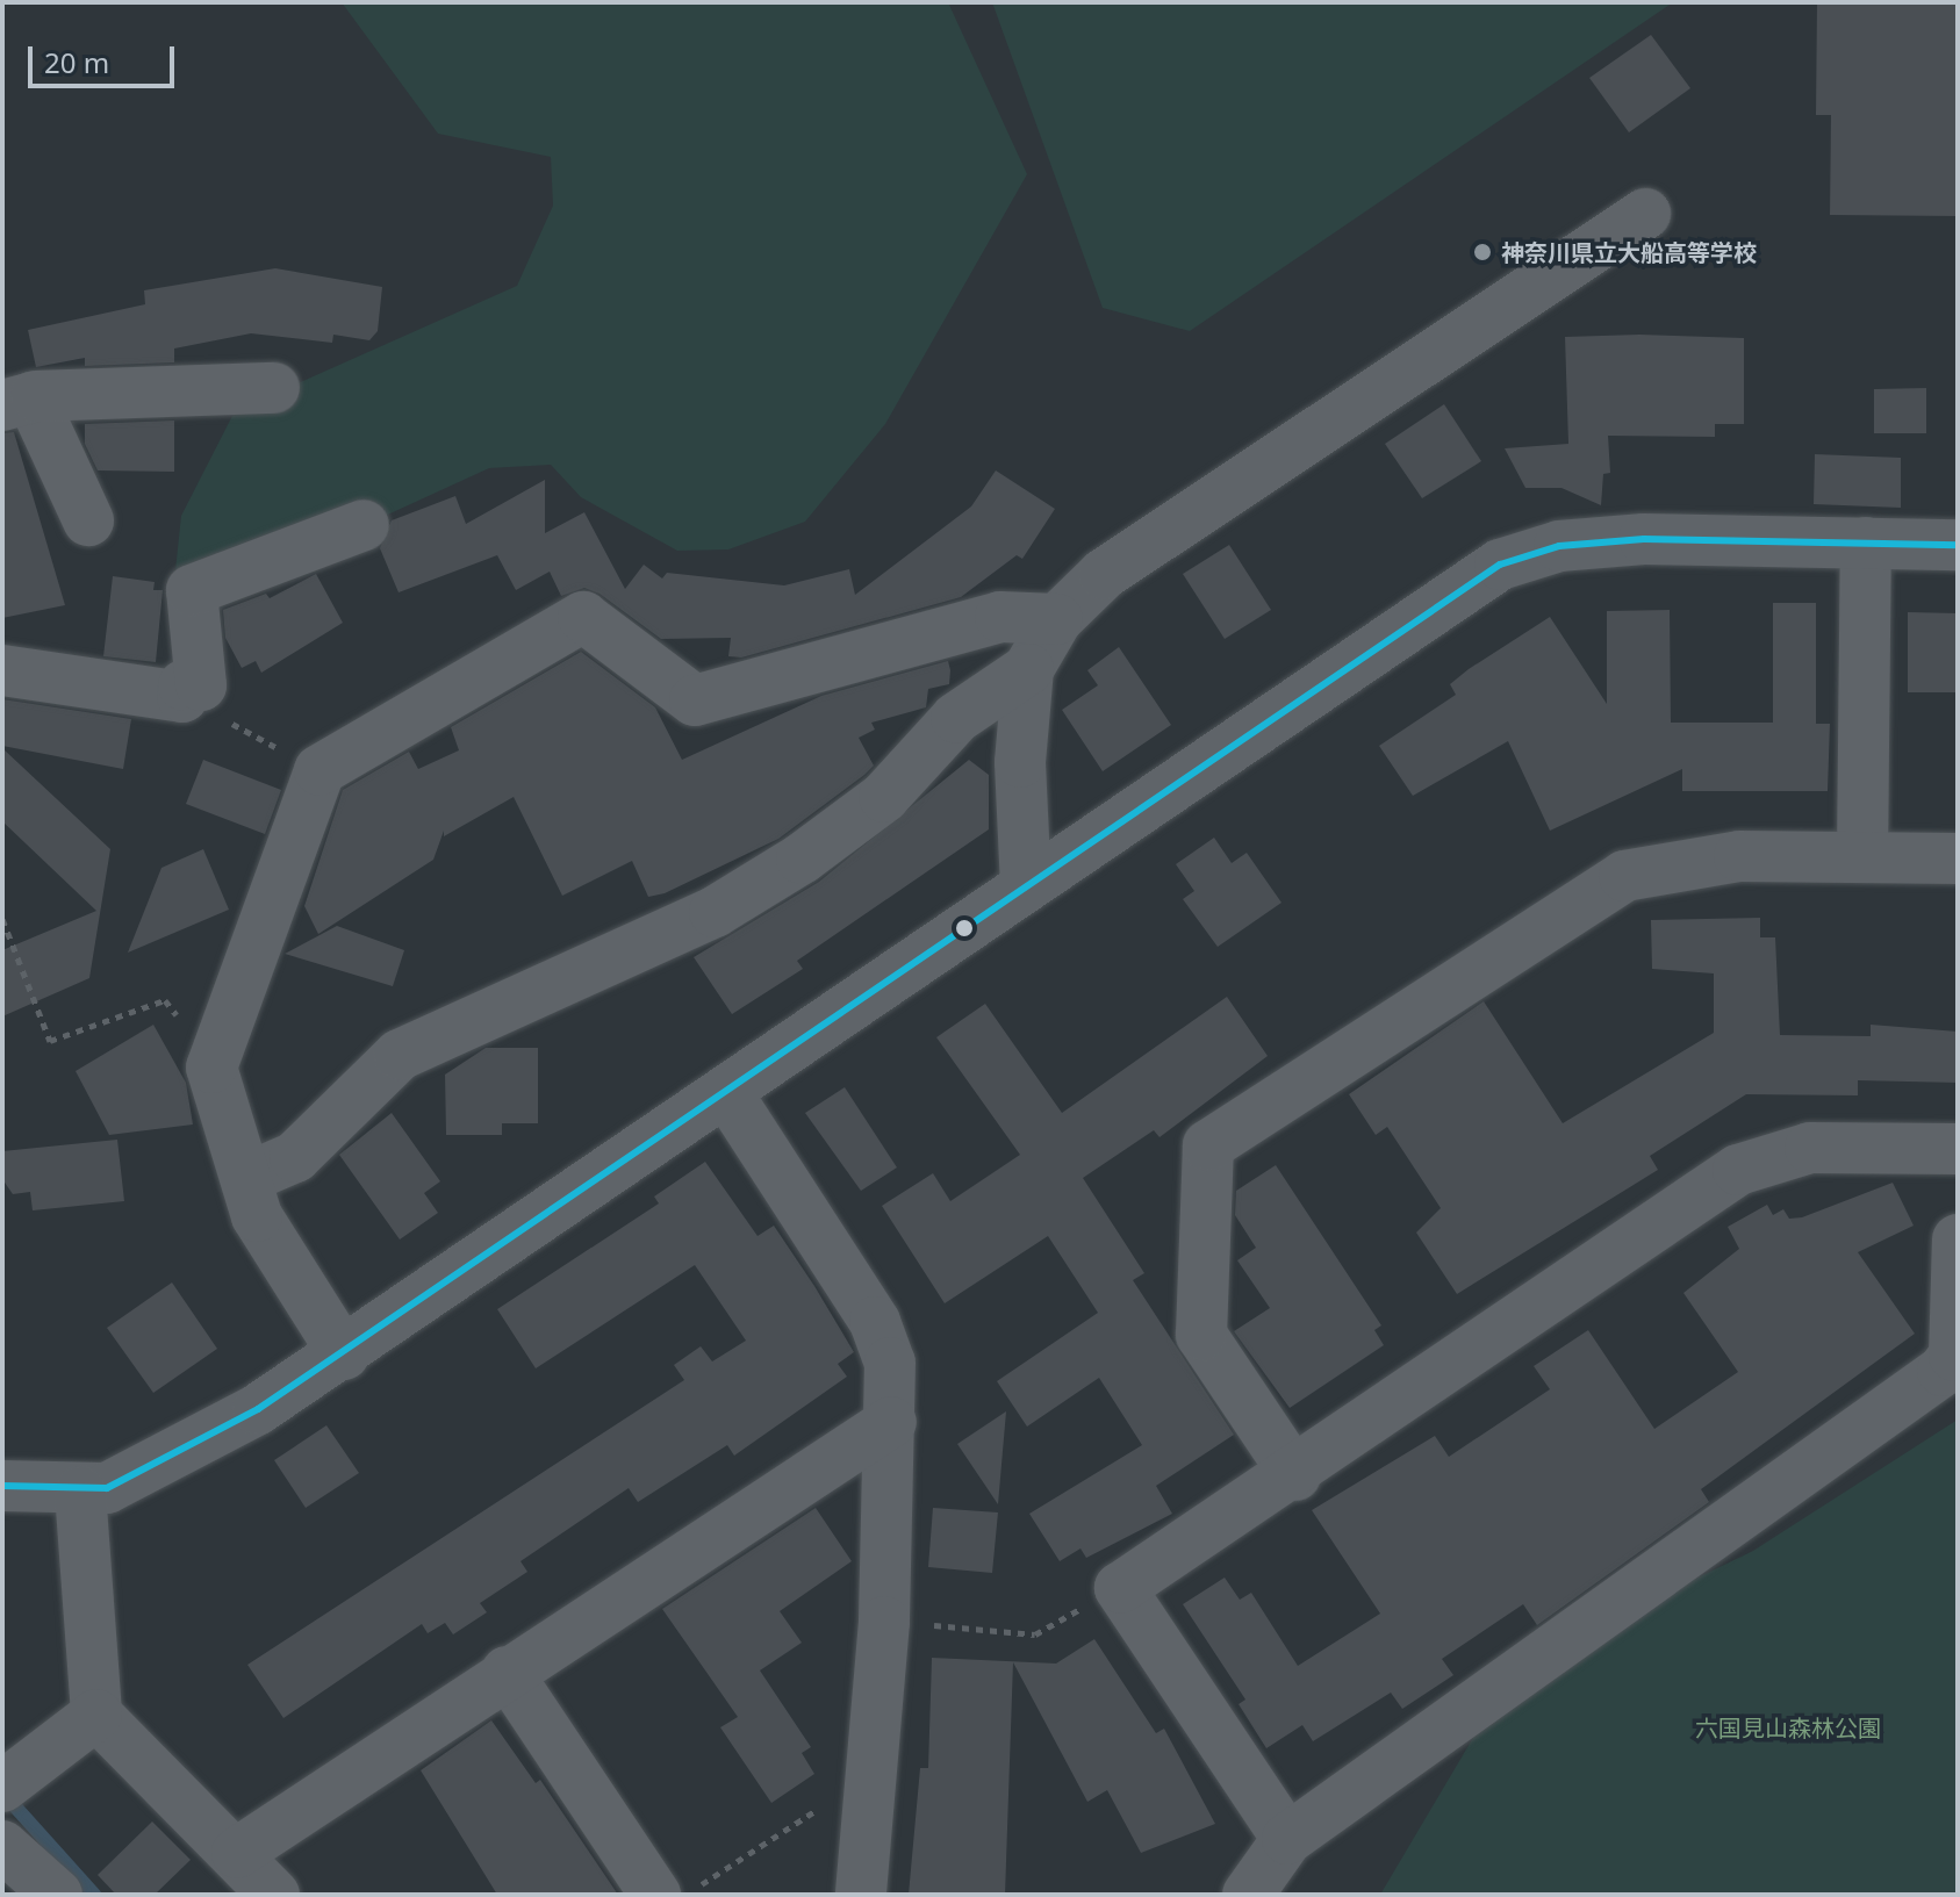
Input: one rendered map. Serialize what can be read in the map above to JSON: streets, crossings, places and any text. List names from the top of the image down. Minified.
{"parks":["六国見山森林公園"],"places":["神奈川県立大船高等学校"],"scale_bar":"20 m"}
